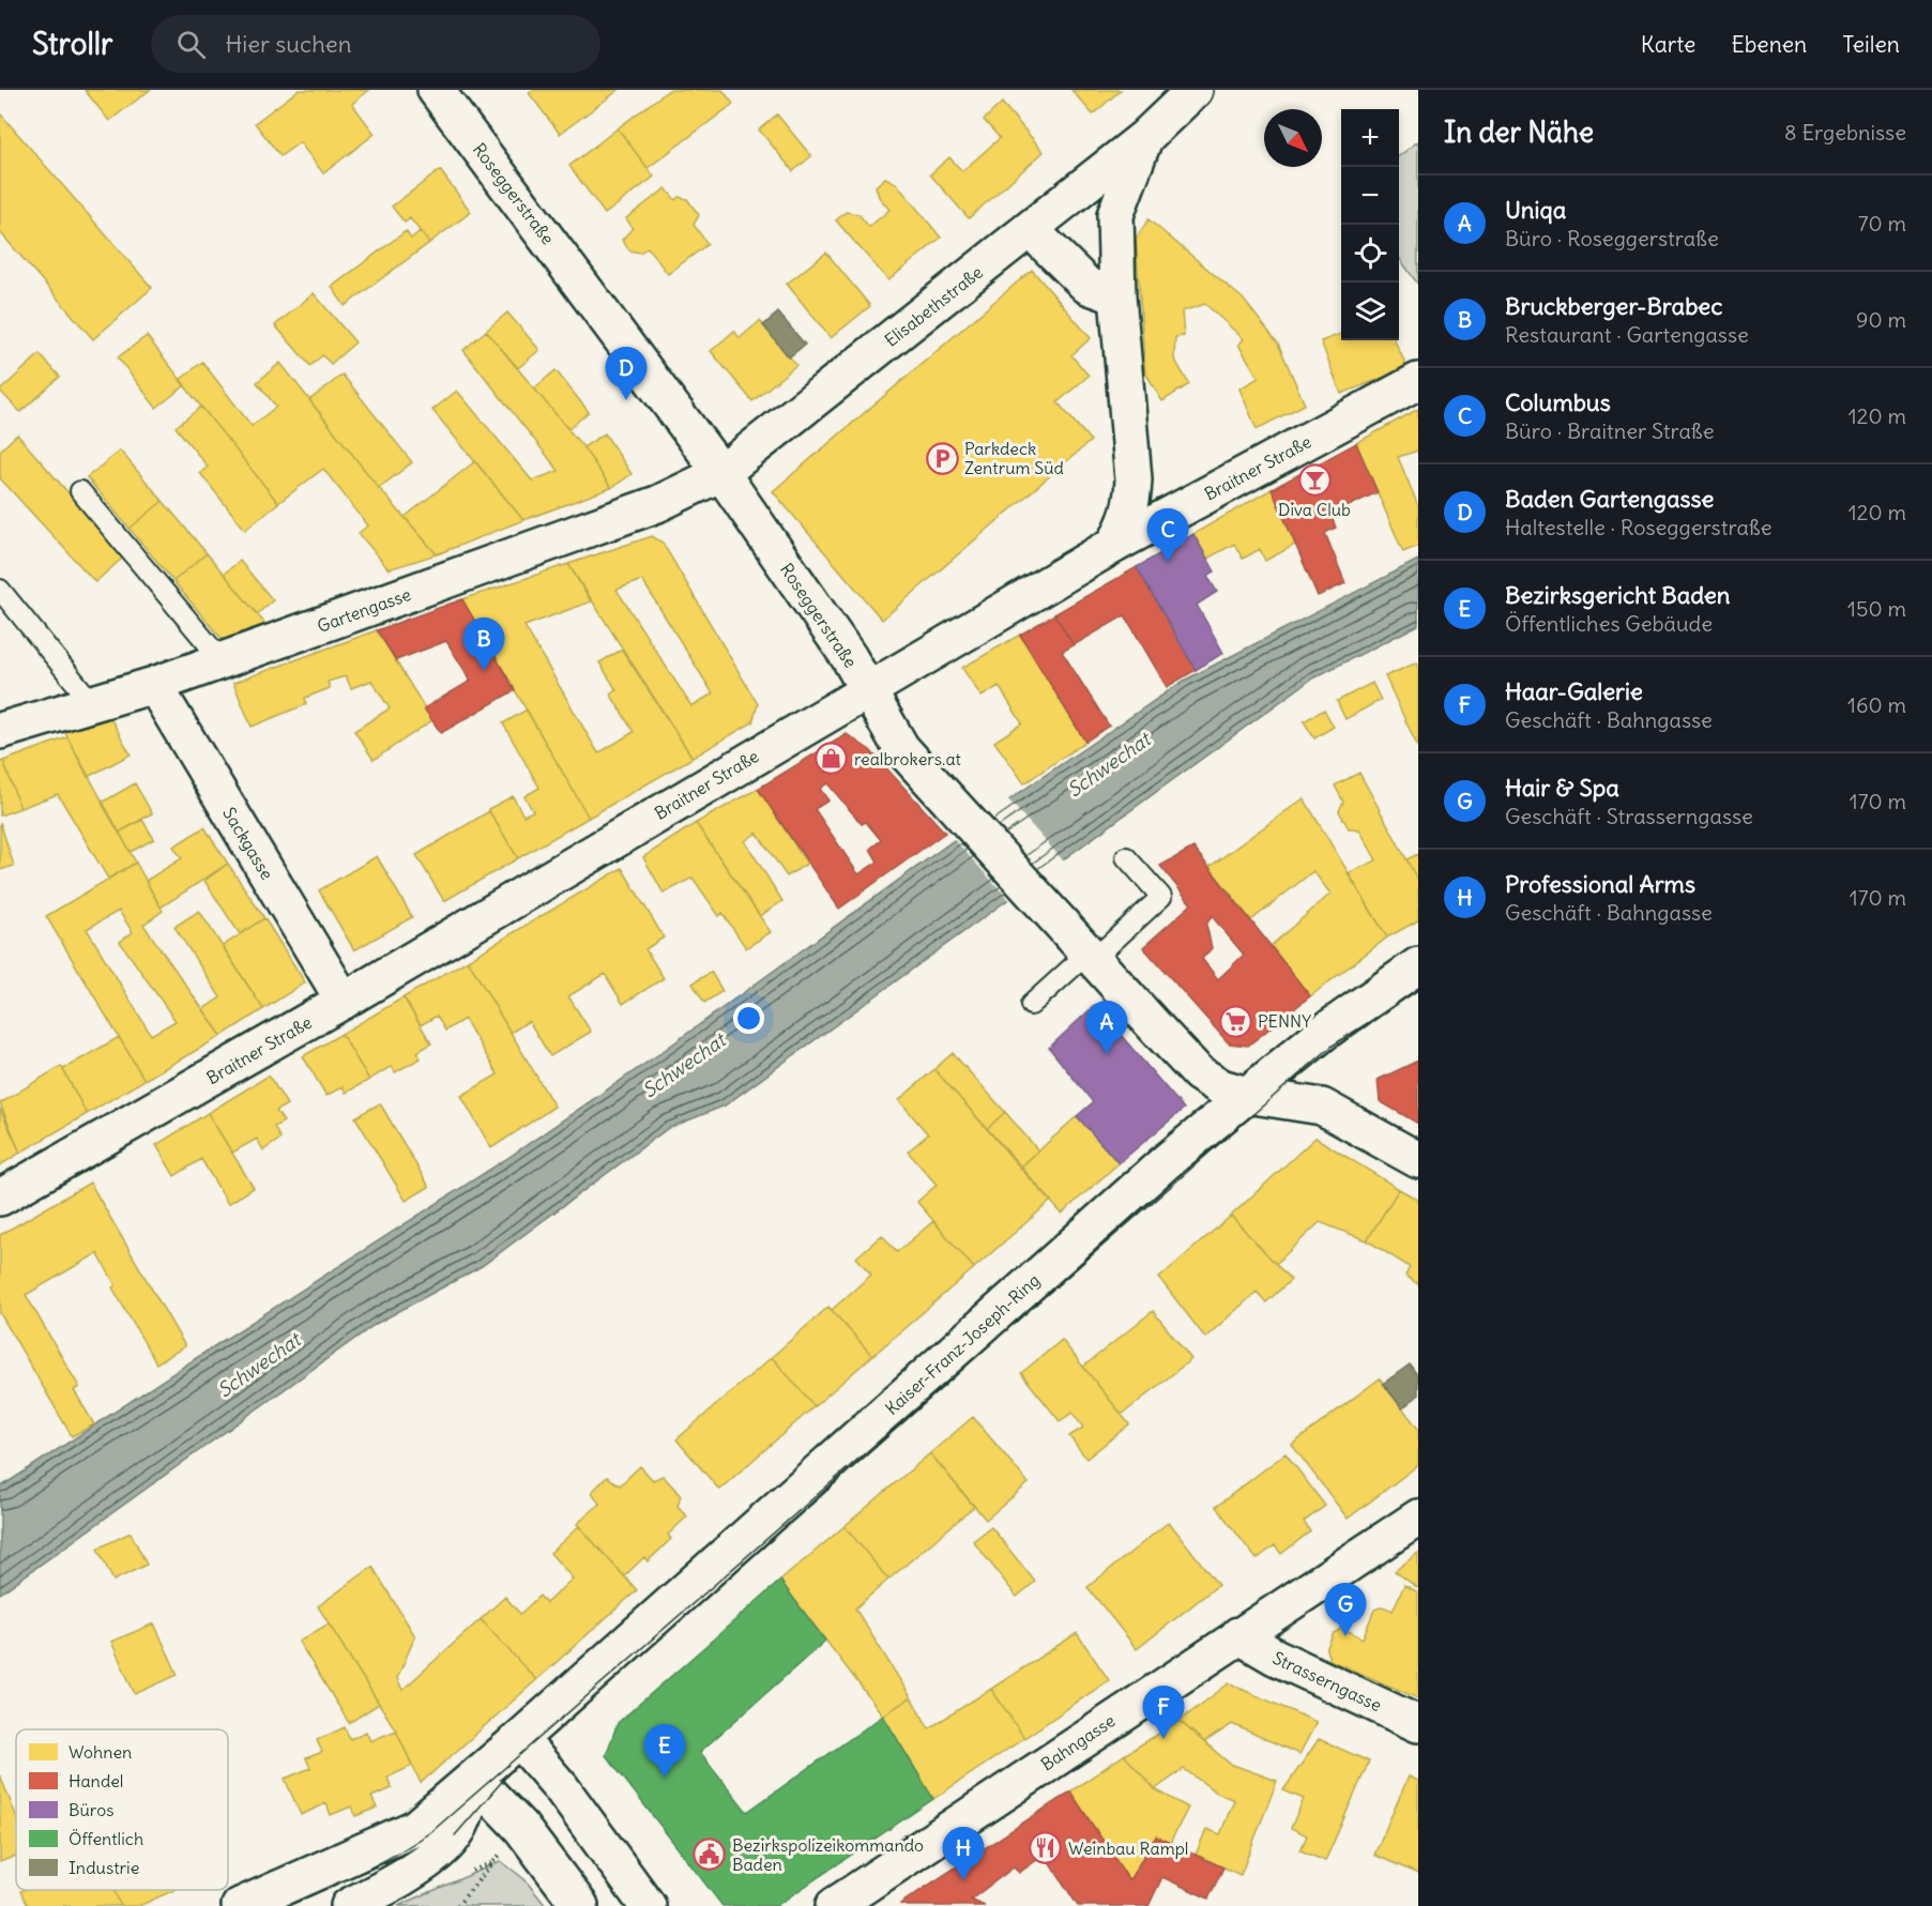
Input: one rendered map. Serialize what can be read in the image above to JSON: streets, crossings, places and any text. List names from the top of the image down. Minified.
{"streets":{"street":["Roseggerstraße","Elisabethstraße","Braitner Straße","Gartengasse","Sackgasse","Kaiser-Franz-Joseph-Ring","Strasserngasse","Bahngasse"]},"crossings":[["Roseggerstraße","Elisabethstraße"],["Roseggerstraße","Braitner Straße"],["Roseggerstraße","Gartengasse"],["Roseggerstraße","Kaiser-Franz-Joseph-Ring"],["Elisabethstraße","Braitner Straße"],["Elisabethstraße","Gartengasse"],["Braitner Straße","Sackgasse"],["Gartengasse","Sackgasse"],["Strasserngasse","Bahngasse"]],"water":["Schwechat"],"places":{"parking":["Parkdeck Zentrum Süd"],"bar":["Diva Club"],"shop":["realbrokers.at"],"supermarket":["PENNY"],"restaurant":["Weinbau Rampl"],"public building":["Bezirkspolizeikommando Baden"]},"legend":["Wohnen","Handel","Büros","Öffentlich","Industrie"],"north":"bottom right","page":{"header":"Strollr","search":"Hier suchen","nav":["Karte","Ebenen","Teilen"],"heading":["In der Nähe","8 Ergebnisse"],"map_buttons":["+","−"],"list":[{"mark":"A","name":"Uniqa","note":"Büro · Roseggerstraße","value":"70 m"},{"mark":"B","name":"Bruckberger-Brabec","note":"Restaurant · Gartengasse","value":"90 m"},{"mark":"C","name":"Columbus","note":"Büro · Braitner Straße","value":"120 m"},{"mark":"D","name":"Baden Gartengasse","note":"Haltestelle · Roseggerstraße","value":"120 m"},{"mark":"E","name":"Bezirksgericht Baden","note":"Öffentliches Gebäude","value":"150 m"},{"mark":"F","name":"Haar-Galerie","note":"Geschäft · Bahngasse","value":"160 m"},{"mark":"G","name":"Hair & Spa","note":"Geschäft · Strasserngasse","value":"170 m"},{"mark":"H","name":"Professional Arms","note":"Geschäft · Bahngasse","value":"170 m"}],"pins":["D","C","B","A","G","F","E","H"]}}
